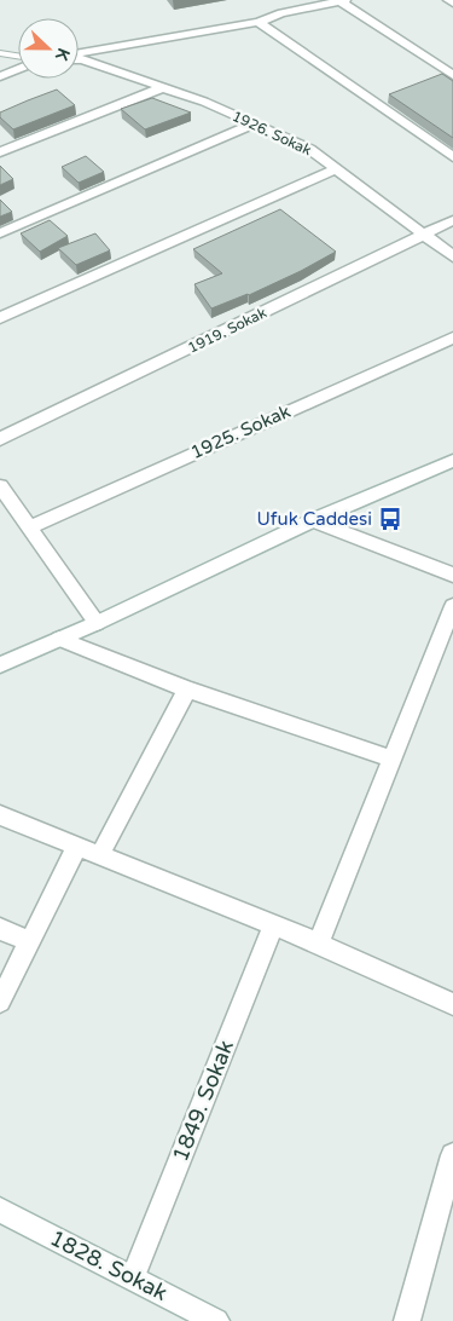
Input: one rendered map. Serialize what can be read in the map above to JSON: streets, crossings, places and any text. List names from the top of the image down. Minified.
{"streets":{"street":["1926. Sokak","1919. Sokak","1925. Sokak","1849. Sokak","1828. Sokak"]},"crossings":[["1926. Sokak","1919. Sokak"],["1849. Sokak","1828. Sokak"]],"places":{"bus stop":["Ufuk Caddesi"]},"north":"right"}
